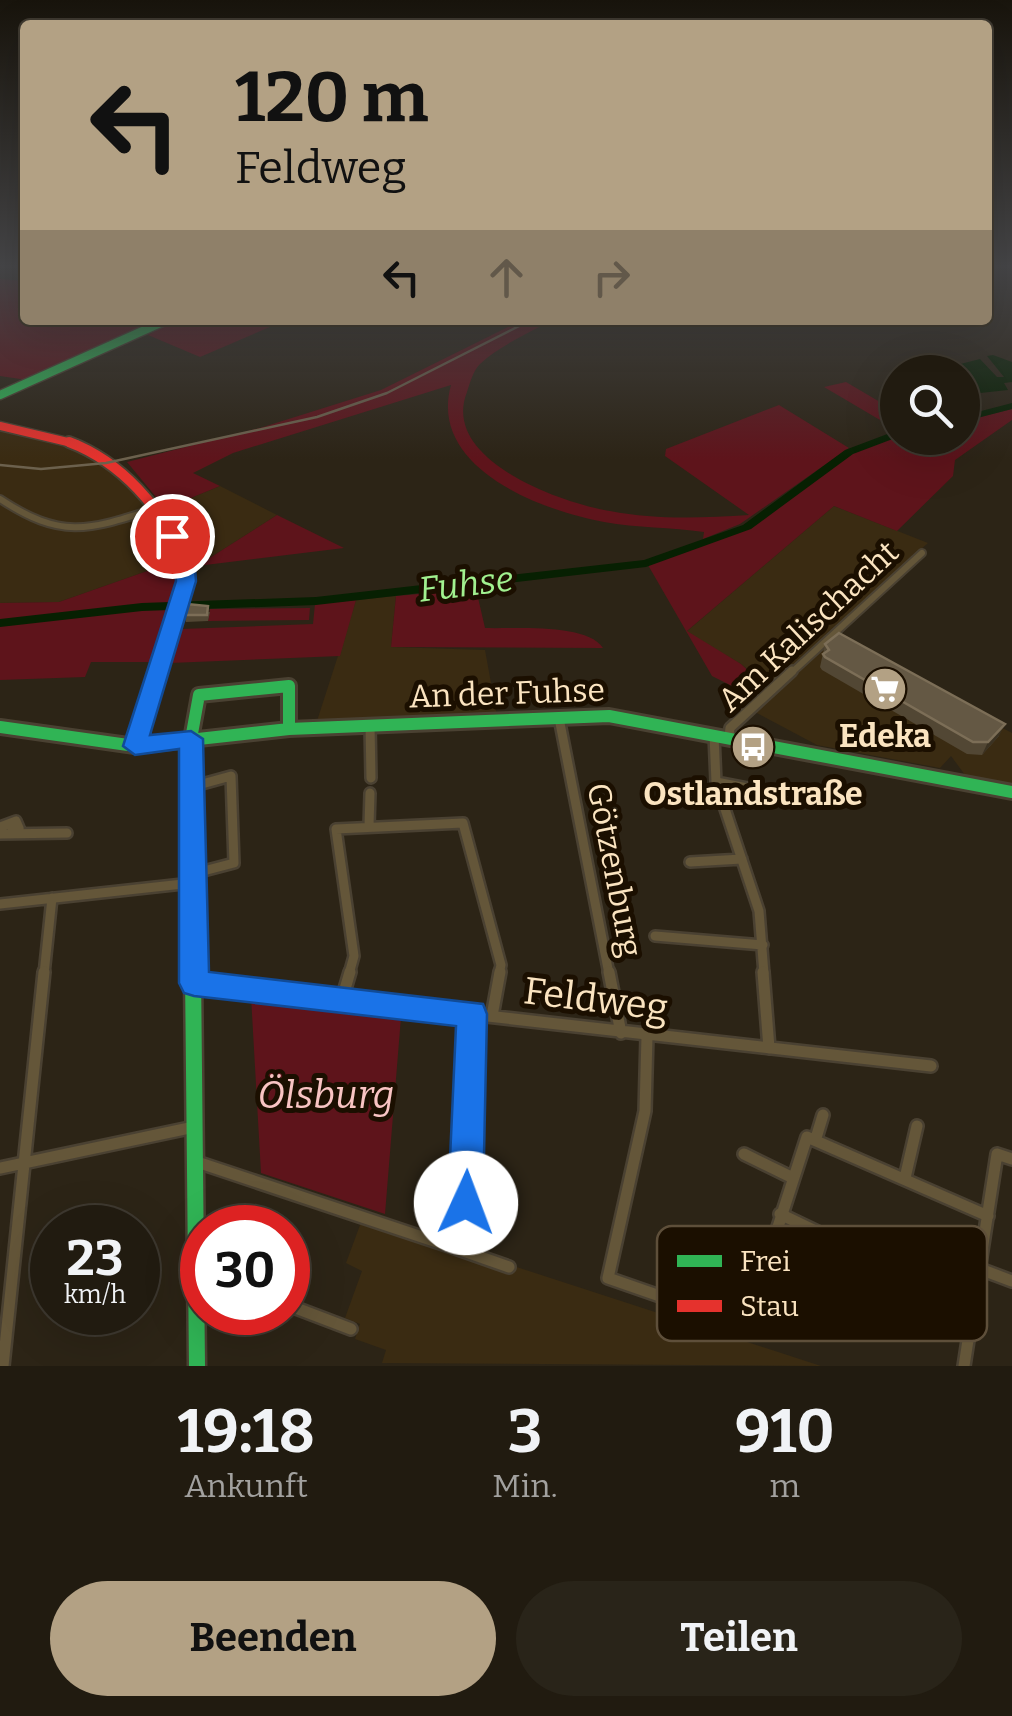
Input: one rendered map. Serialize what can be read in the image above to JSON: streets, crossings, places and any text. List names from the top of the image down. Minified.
{"streets":{"street":["Am Kalischacht","An der Fuhse","Götzenburg","Feldweg"]},"crossings":[["Am Kalischacht","An der Fuhse"],["An der Fuhse","Götzenburg"],["Götzenburg","Feldweg"]],"water":["Fuhse"],"parks":["Ölsburg"],"places":{"supermarket":["Edeka"],"bus stop":["Ostlandstraße"]},"legend":["Frei","Stau"],"page":{"turn":["120 m","Feldweg"],"speed":"23 km/h","limit":"30","eta":["19:18","Ankunft","3","Min.","910","m"],"buttons":["Beenden","Teilen"]}}
